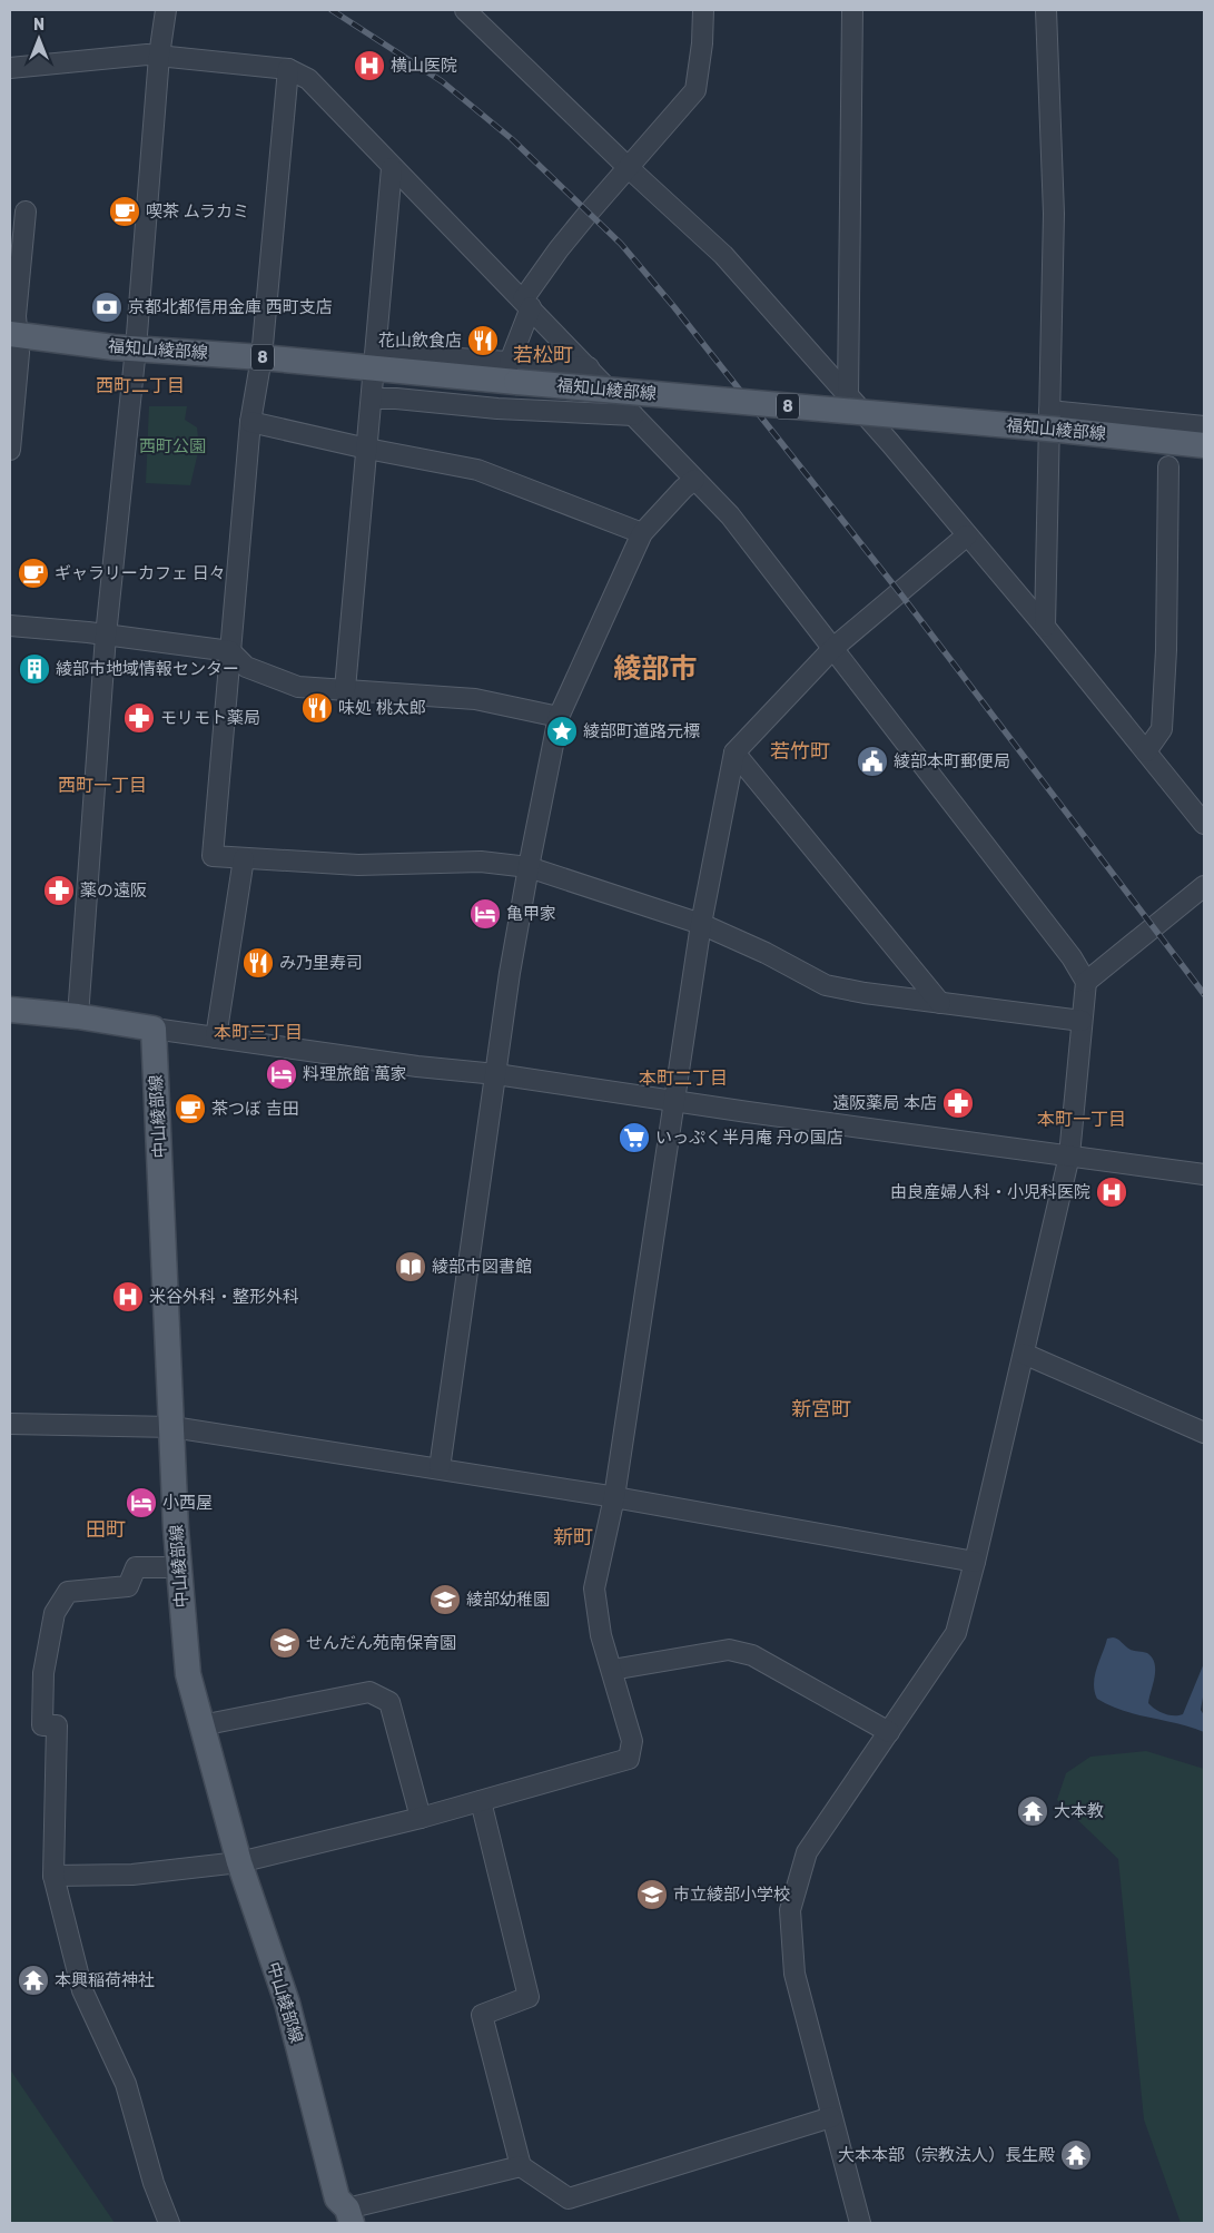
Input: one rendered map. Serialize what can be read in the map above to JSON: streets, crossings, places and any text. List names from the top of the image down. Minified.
{"streets":{"main road":["福知山綾部線","8","中山綾部線"]},"districts":["若松町","西町二丁目","綾部市","若竹町","西町一丁目","本町三丁目","本町二丁目","本町一丁目","新宮町","田町","新町"],"parks":["西町公園"],"places":{"hospital":["横山医院","由良産婦人科・小児科医院","米谷外科・整形外科"],"cafe":["喫茶 ムラカミ","ギャラリーカフェ 日々","茶つぼ 吉田"],"bank":["京都北都信用金庫 西町支店"],"restaurant":["花山飲食店","味処 桃太郎","み乃里寿司"],"building":["綾部市地域情報センター"],"pharmacy":["モリモト薬局","薬の遠阪","遠阪薬局 本店"],"place":["綾部町道路元標"],"public building":["綾部本町郵便局"],"hotel":["亀甲家","料理旅館 萬家","小西屋"],"supermarket":["いっぷく半月庵 丹の国店"],"library":["綾部市図書館"],"school or university":["綾部幼稚園","せんだん苑南保育園","市立綾部小学校"],"temple":["大本教","本興稲荷神社","大本本部（宗教法人）長生殿"]},"north":"top"}
